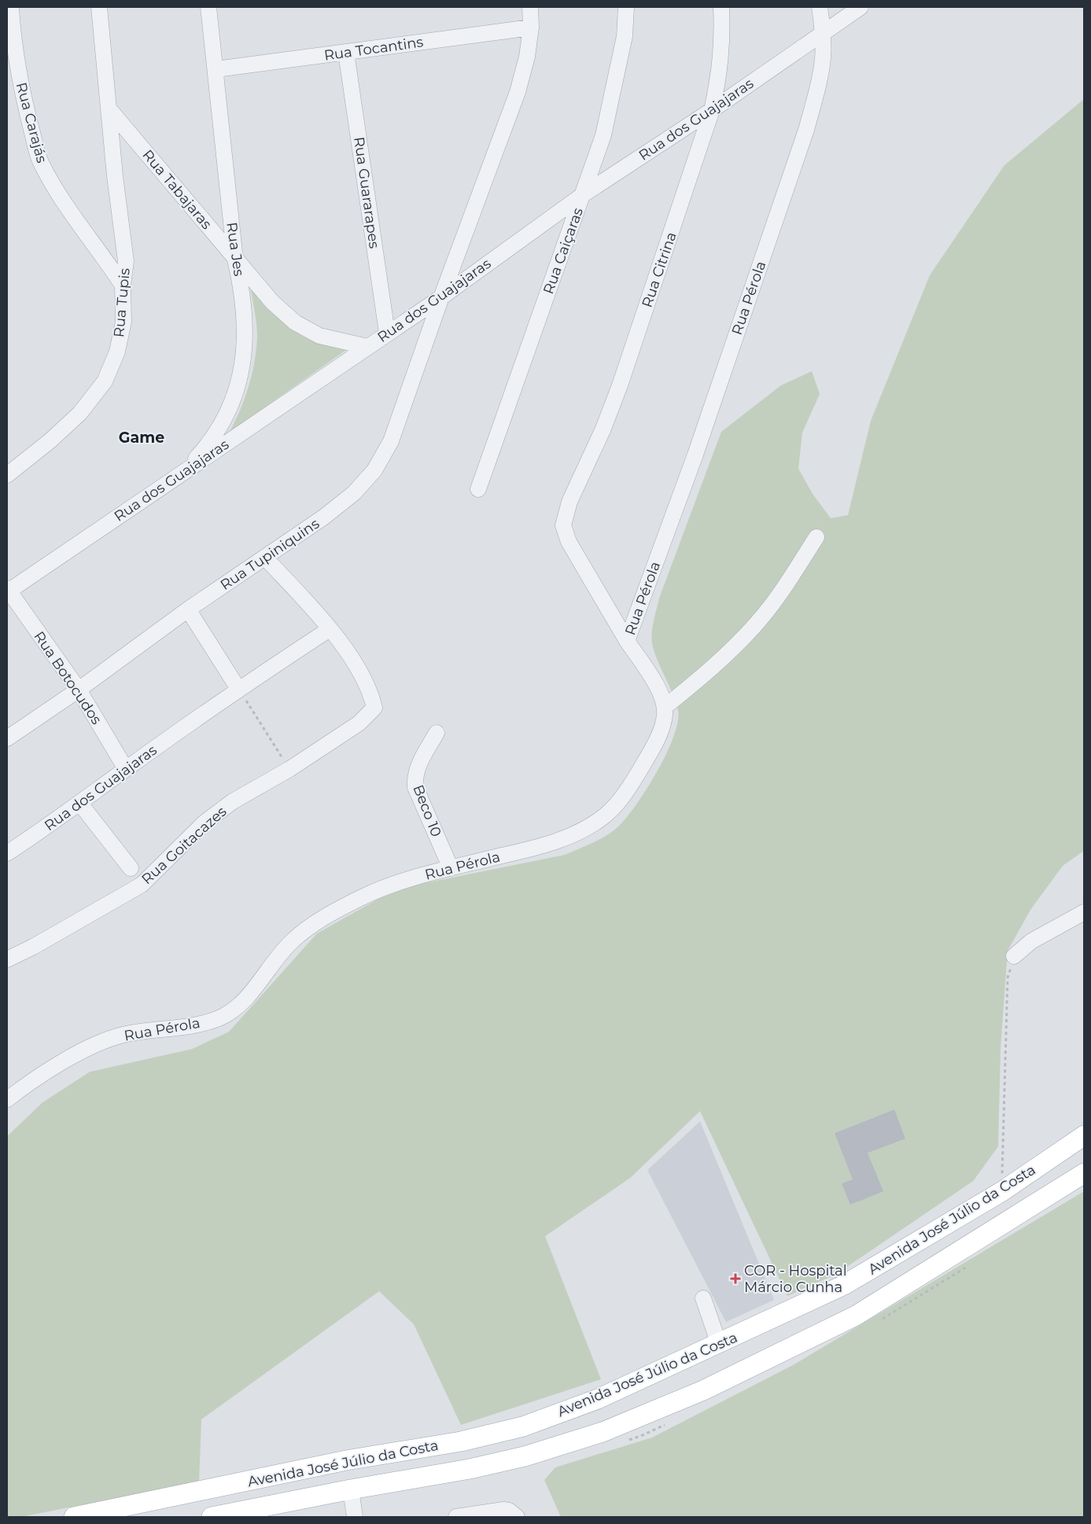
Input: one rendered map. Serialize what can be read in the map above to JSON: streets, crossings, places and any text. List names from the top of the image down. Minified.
{"streets":{"main road":["Avenida José Júlio da Costa"],"street":["Rua Tocantins","Rua dos Guajajaras","Rua Carajás","Rua Tabajaras","Rua Guararapes","Rua Jes","Rua Caiçaras","Rua Citrina","Rua Pérola","Rua Tupis","Rua Tupiniquins","Rua Botocudos","Beco 10","Rua Goitacazes"]},"crossings":[["Rua Tocantins","Rua Guararapes"],["Rua Tocantins","Rua Jes"],["Rua Tocantins","Rua Tupiniquins"],["Rua dos Guajajaras","Rua Tabajaras"],["Rua dos Guajajaras","Rua Guararapes"],["Rua dos Guajajaras","Rua Jes"],["Rua dos Guajajaras","Rua Caiçaras"],["Rua dos Guajajaras","Rua Citrina"],["Rua dos Guajajaras","Rua Pérola"],["Rua dos Guajajaras","Rua Tupiniquins"],["Rua dos Guajajaras","Rua Botocudos"],["Rua dos Guajajaras","Rua Goitacazes"],["Rua Carajás","Rua Tupis"],["Rua Tabajaras","Rua Jes"],["Rua Tabajaras","Rua Tupis"],["Rua Citrina","Rua Pérola"],["Rua Pérola","Beco 10"],["Rua Tupiniquins","Rua Botocudos"]],"districts":["Game"],"places":{"health":["COR - Hospital Márcio Cunha"]}}
